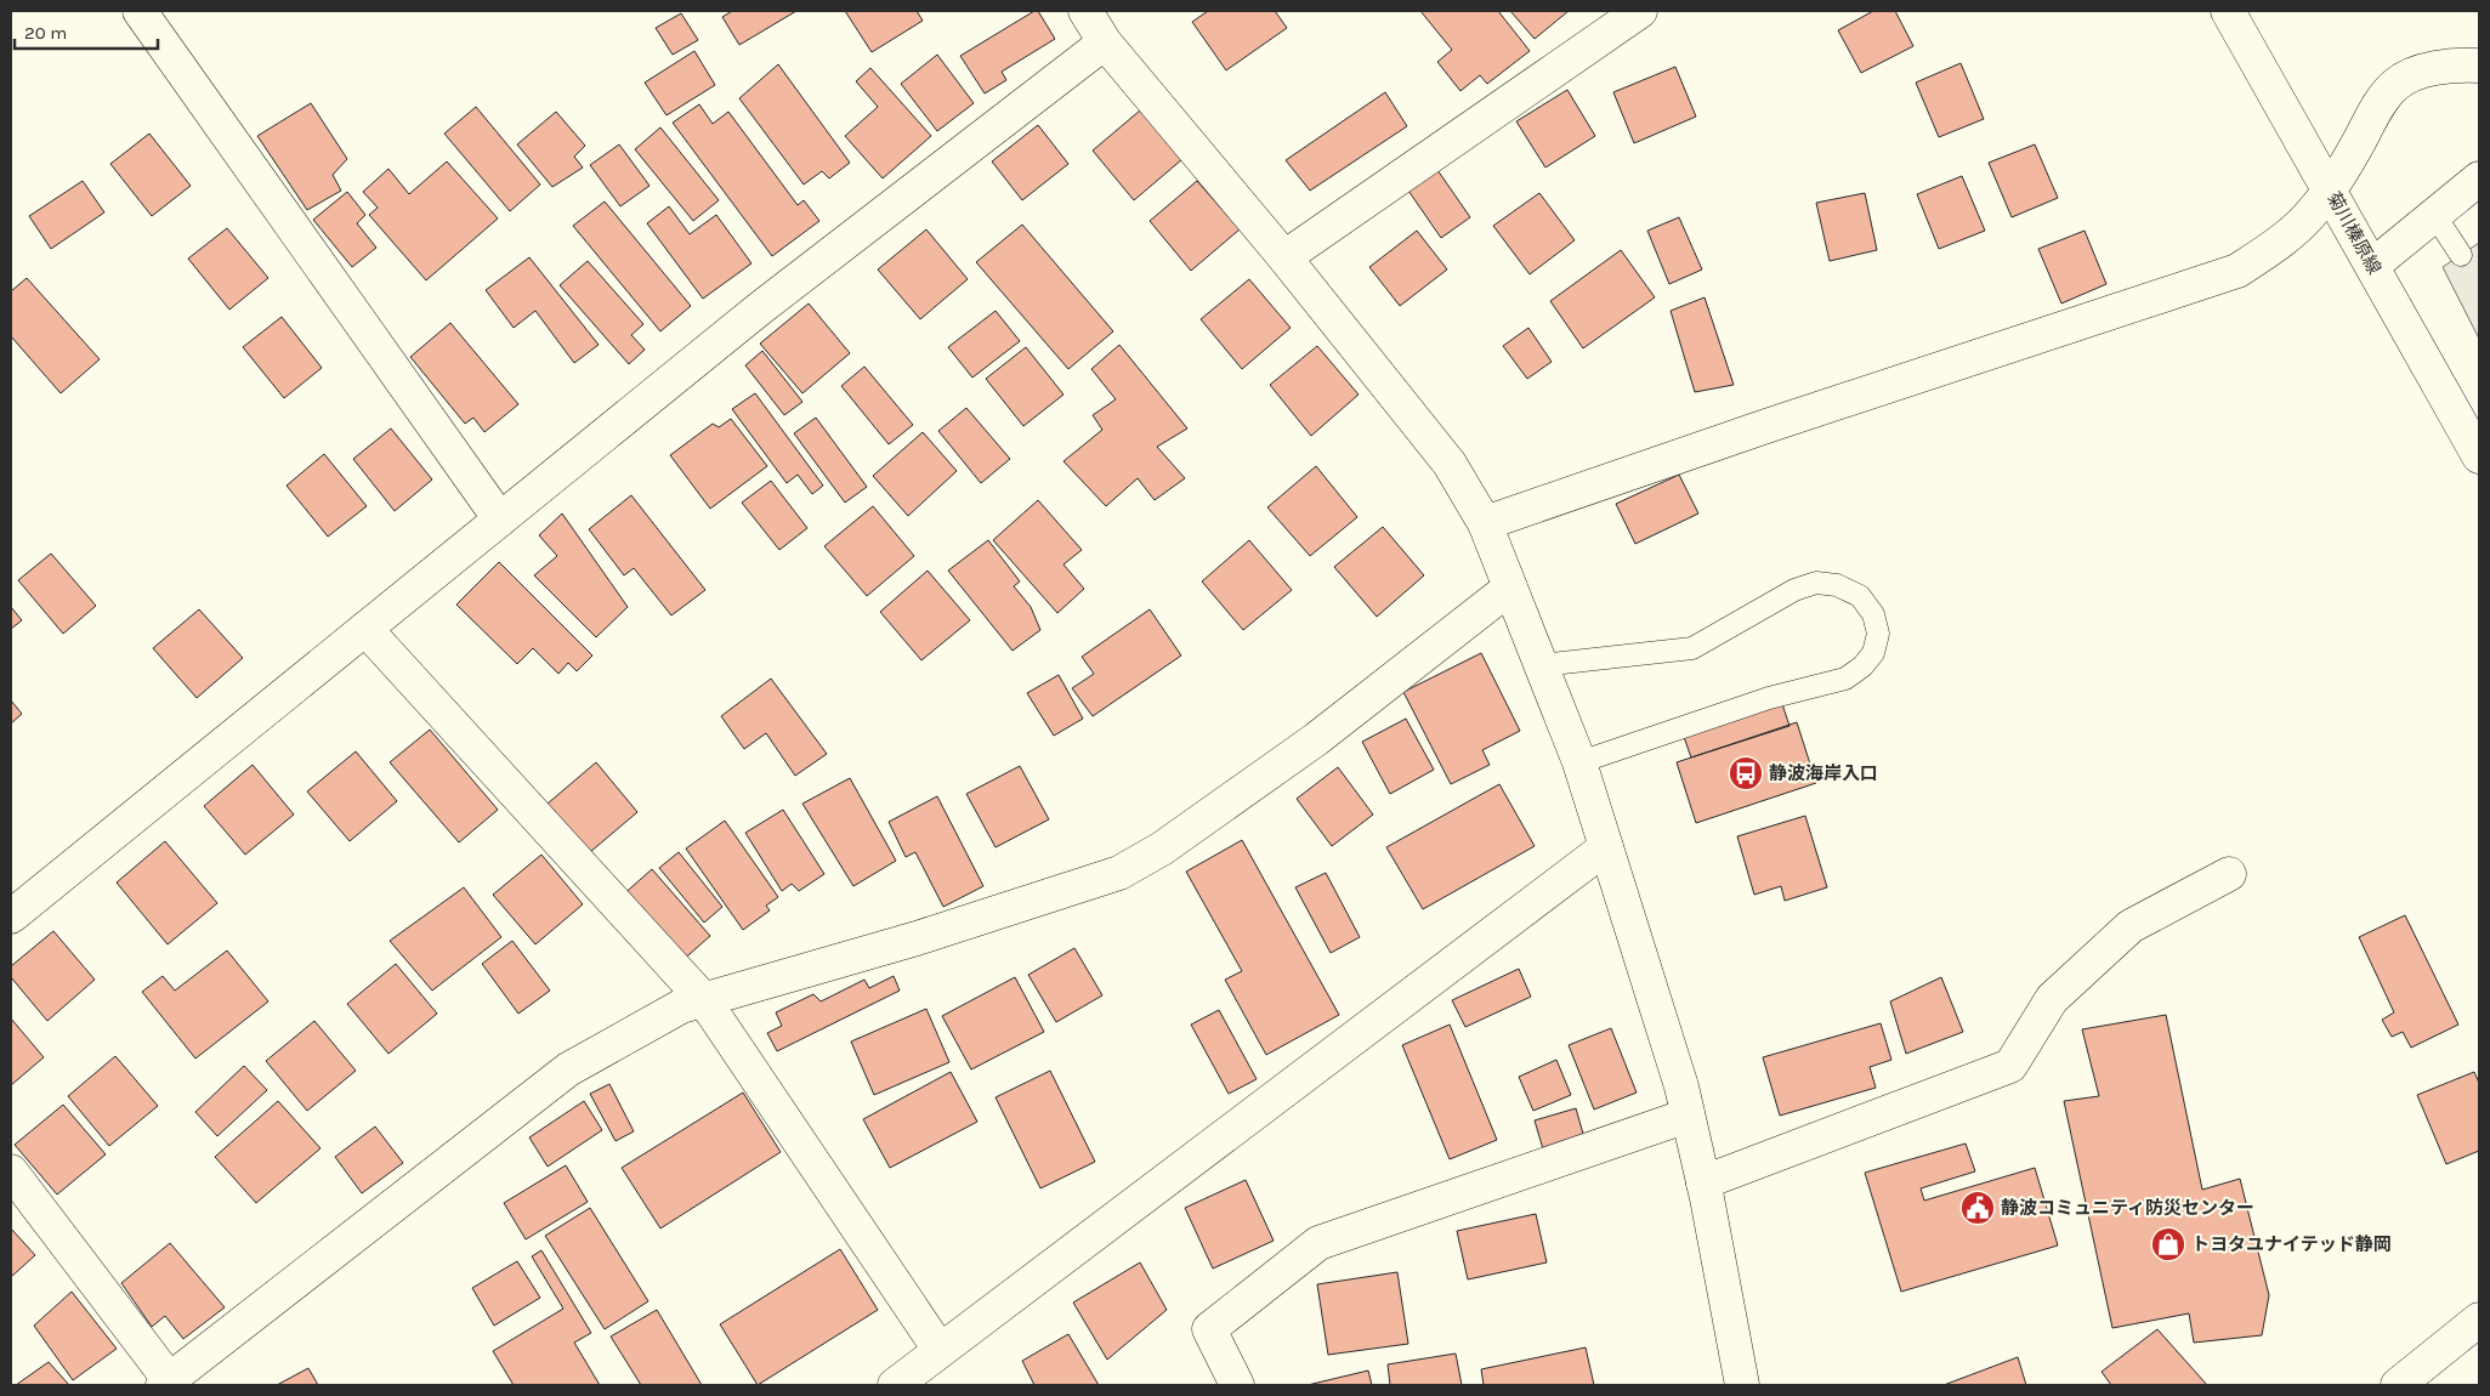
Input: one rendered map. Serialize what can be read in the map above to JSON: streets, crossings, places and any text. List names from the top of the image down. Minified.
{"streets":{"main road":["菊川榛原線"]},"places":{"bus stop":["静波海岸入口"],"public building":["静波コミュニティ防災センター"],"shop":["トヨタユナイテッド静岡"]},"scale_bar":"20 m"}
